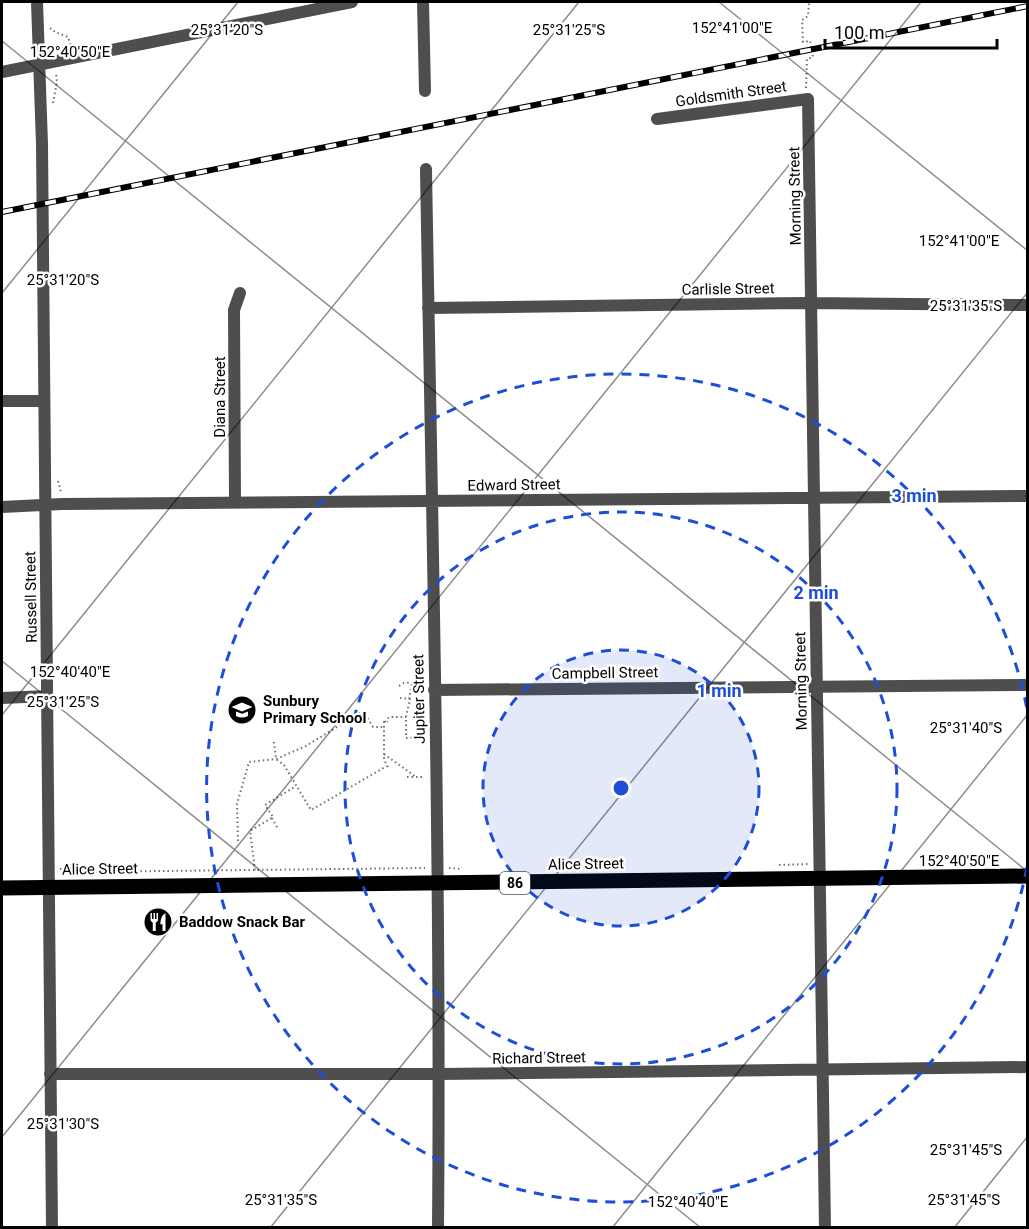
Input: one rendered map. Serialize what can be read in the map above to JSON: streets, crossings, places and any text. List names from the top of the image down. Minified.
{"streets":{"main road":["Alice Street","86"],"street":["Goldsmith Street","Morning Street","Carlisle Street","Diana Street","Edward Street","Russell Street","Campbell Street","Jupiter Street","Richard Street"]},"crossings":[["Goldsmith Street","Morning Street"],["Morning Street","Carlisle Street"],["Morning Street","Edward Street"],["Morning Street","Campbell Street"],["Morning Street","Alice Street"],["Morning Street","Richard Street"],["Carlisle Street","Jupiter Street"],["Diana Street","Edward Street"],["Edward Street","Russell Street"],["Edward Street","Jupiter Street"],["Russell Street","Alice Street"],["Russell Street","Richard Street"],["Campbell Street","Jupiter Street"],["Jupiter Street","Alice Street"],["Jupiter Street","Richard Street"]],"places":{"school or university":["Sunbury Primary School"],"restaurant":["Baddow Snack Bar"]},"scale_bar":"100 m","coordinates":["152°41'00\"E","25°31'20\"S","25°31'25\"S","152°40'50\"E","25°31'35\"S","152°40'40\"E","25°31'40\"S","25°31'30\"S","25°31'45\"S"],"rings":["3 min","2 min","1 min"]}
